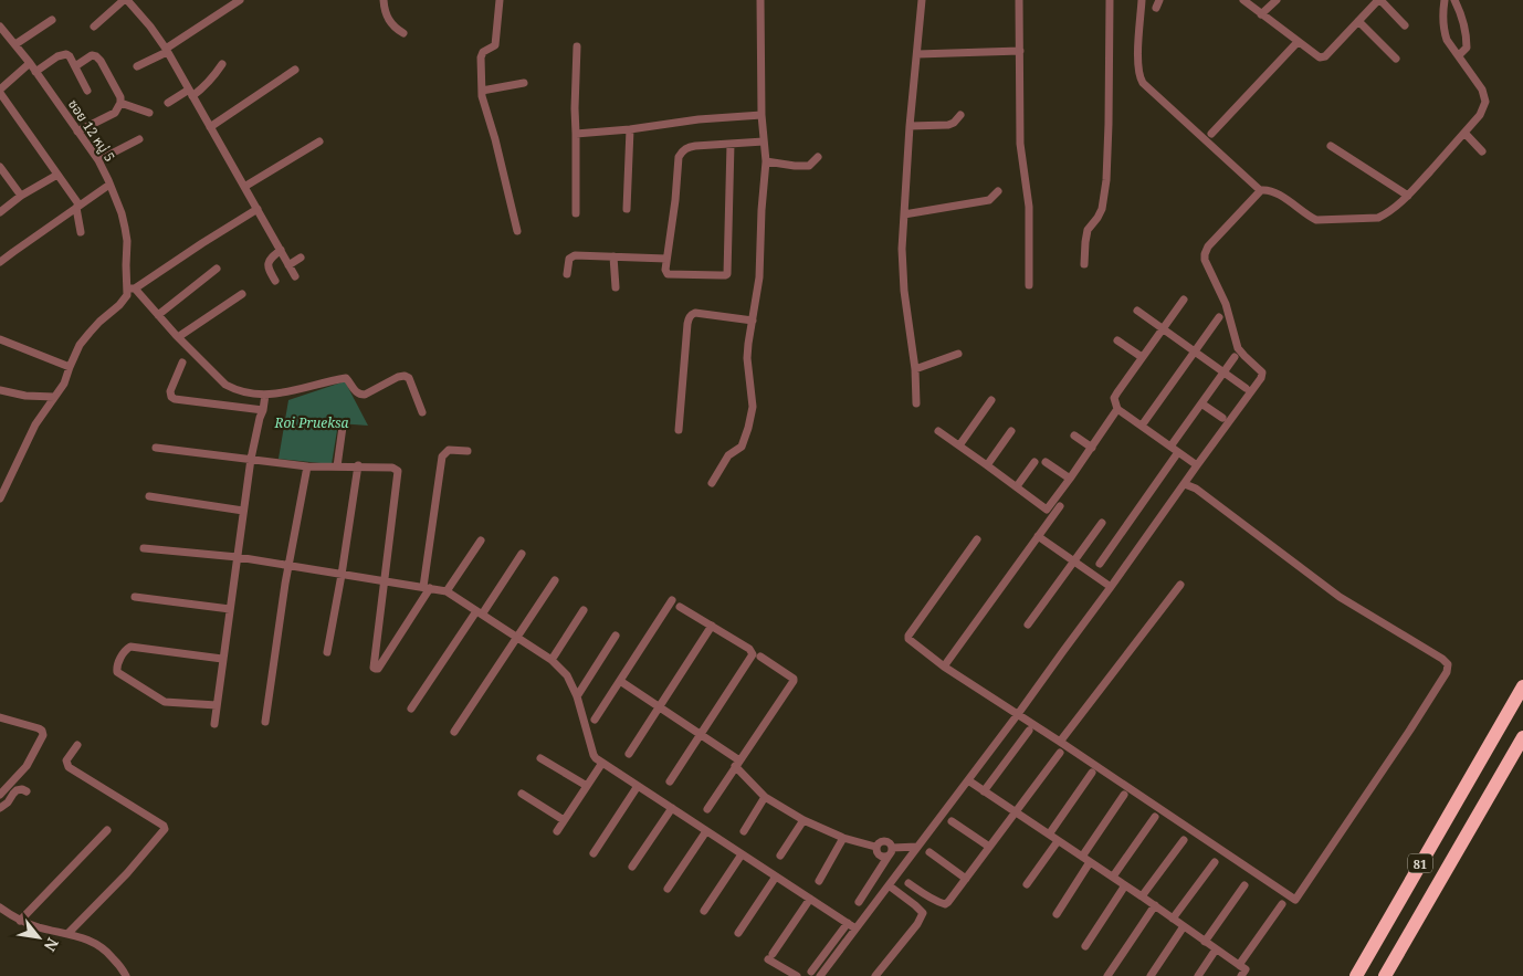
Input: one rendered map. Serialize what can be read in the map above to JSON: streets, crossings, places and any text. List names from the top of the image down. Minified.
{"streets":{"highway":["81"],"street":["ซอย 12 หมู่ 5"]},"parks":["Roi Prueksa"],"north":"bottom right"}
